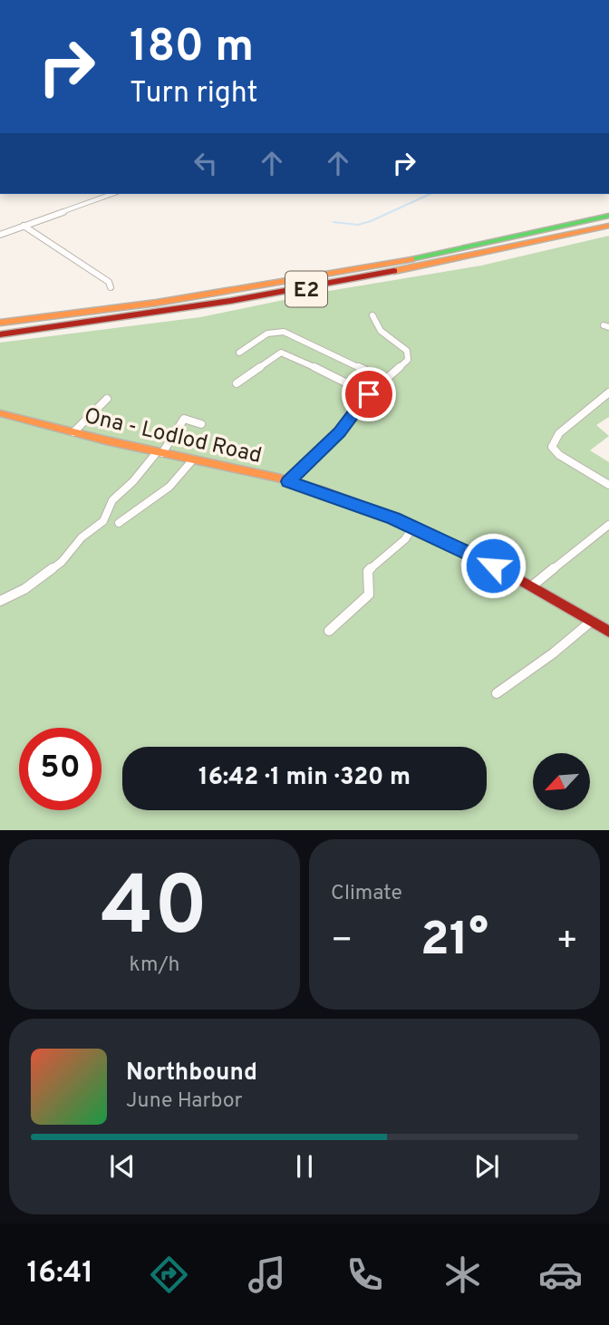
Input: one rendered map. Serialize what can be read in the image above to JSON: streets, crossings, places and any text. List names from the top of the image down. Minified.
{"streets":{"main road":["E2","Ona - Lodlod Road"]},"north":"bottom left","page":{"turn":["180 m","Turn right"],"limit":"50","trip":"16:42 · 1 min · 320 m","tile":[["40","km/h"],"Climate"],"heat":["−","21°","+"],"song":["Northbound","June Harbor"],"tabs":"16:41"}}
